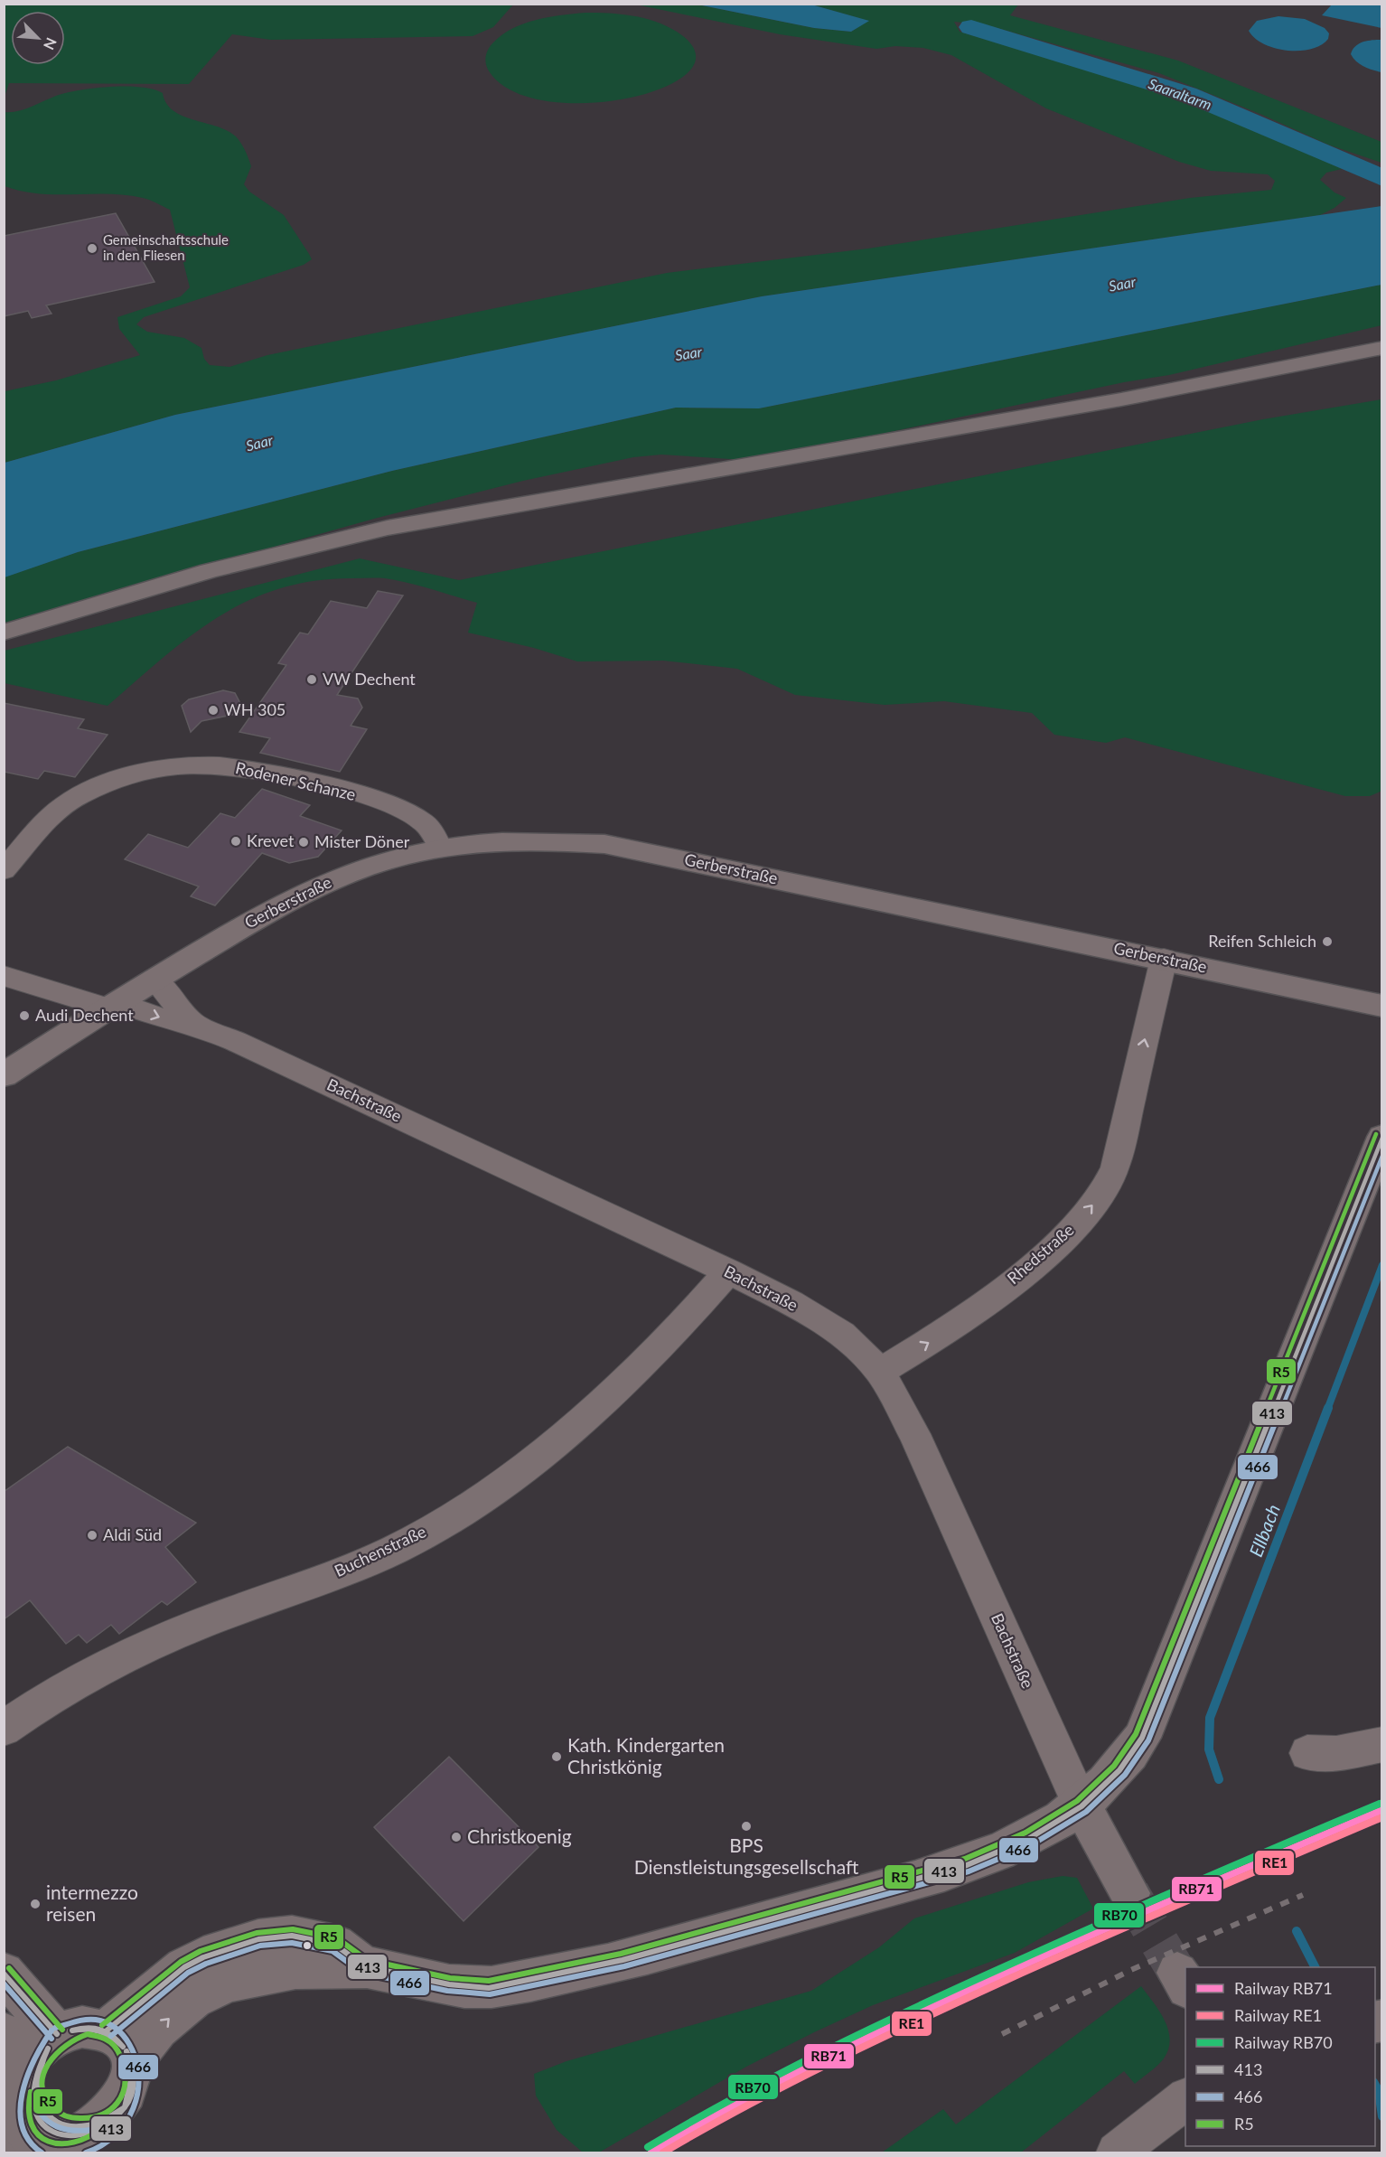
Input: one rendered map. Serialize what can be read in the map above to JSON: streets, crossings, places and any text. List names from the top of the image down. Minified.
{"streets":{"street":["Rodener Schanze","Gerberstraße","Bachstraße","Rhedstraße","Buchenstraße"]},"crossings":[["Rodener Schanze","Gerberstraße"],["Gerberstraße","Bachstraße"],["Gerberstraße","Rhedstraße"],["Bachstraße","Rhedstraße"],["Bachstraße","Buchenstraße"]],"water":["Saaraltarm","Saar","Ellbach"],"places":["Gemeinschaftsschule in den Fliesen","VW Dechent","WH 305","Krevet","Mister Döner","Reifen Schleich","Audi Dechent","Aldi Süd","Kath. Kindergarten Christkönig","BPS Dienstleistungsgesellschaft","Christkoenig","intermezzo reisen"],"lines":["transit line R5","transit line 413","transit line 466","rail line RB70","rail line RB71","rail line RE1"],"legend":["Railway RB71","Railway RE1","Railway RB70","413","466","R5"],"north":"bottom right"}
